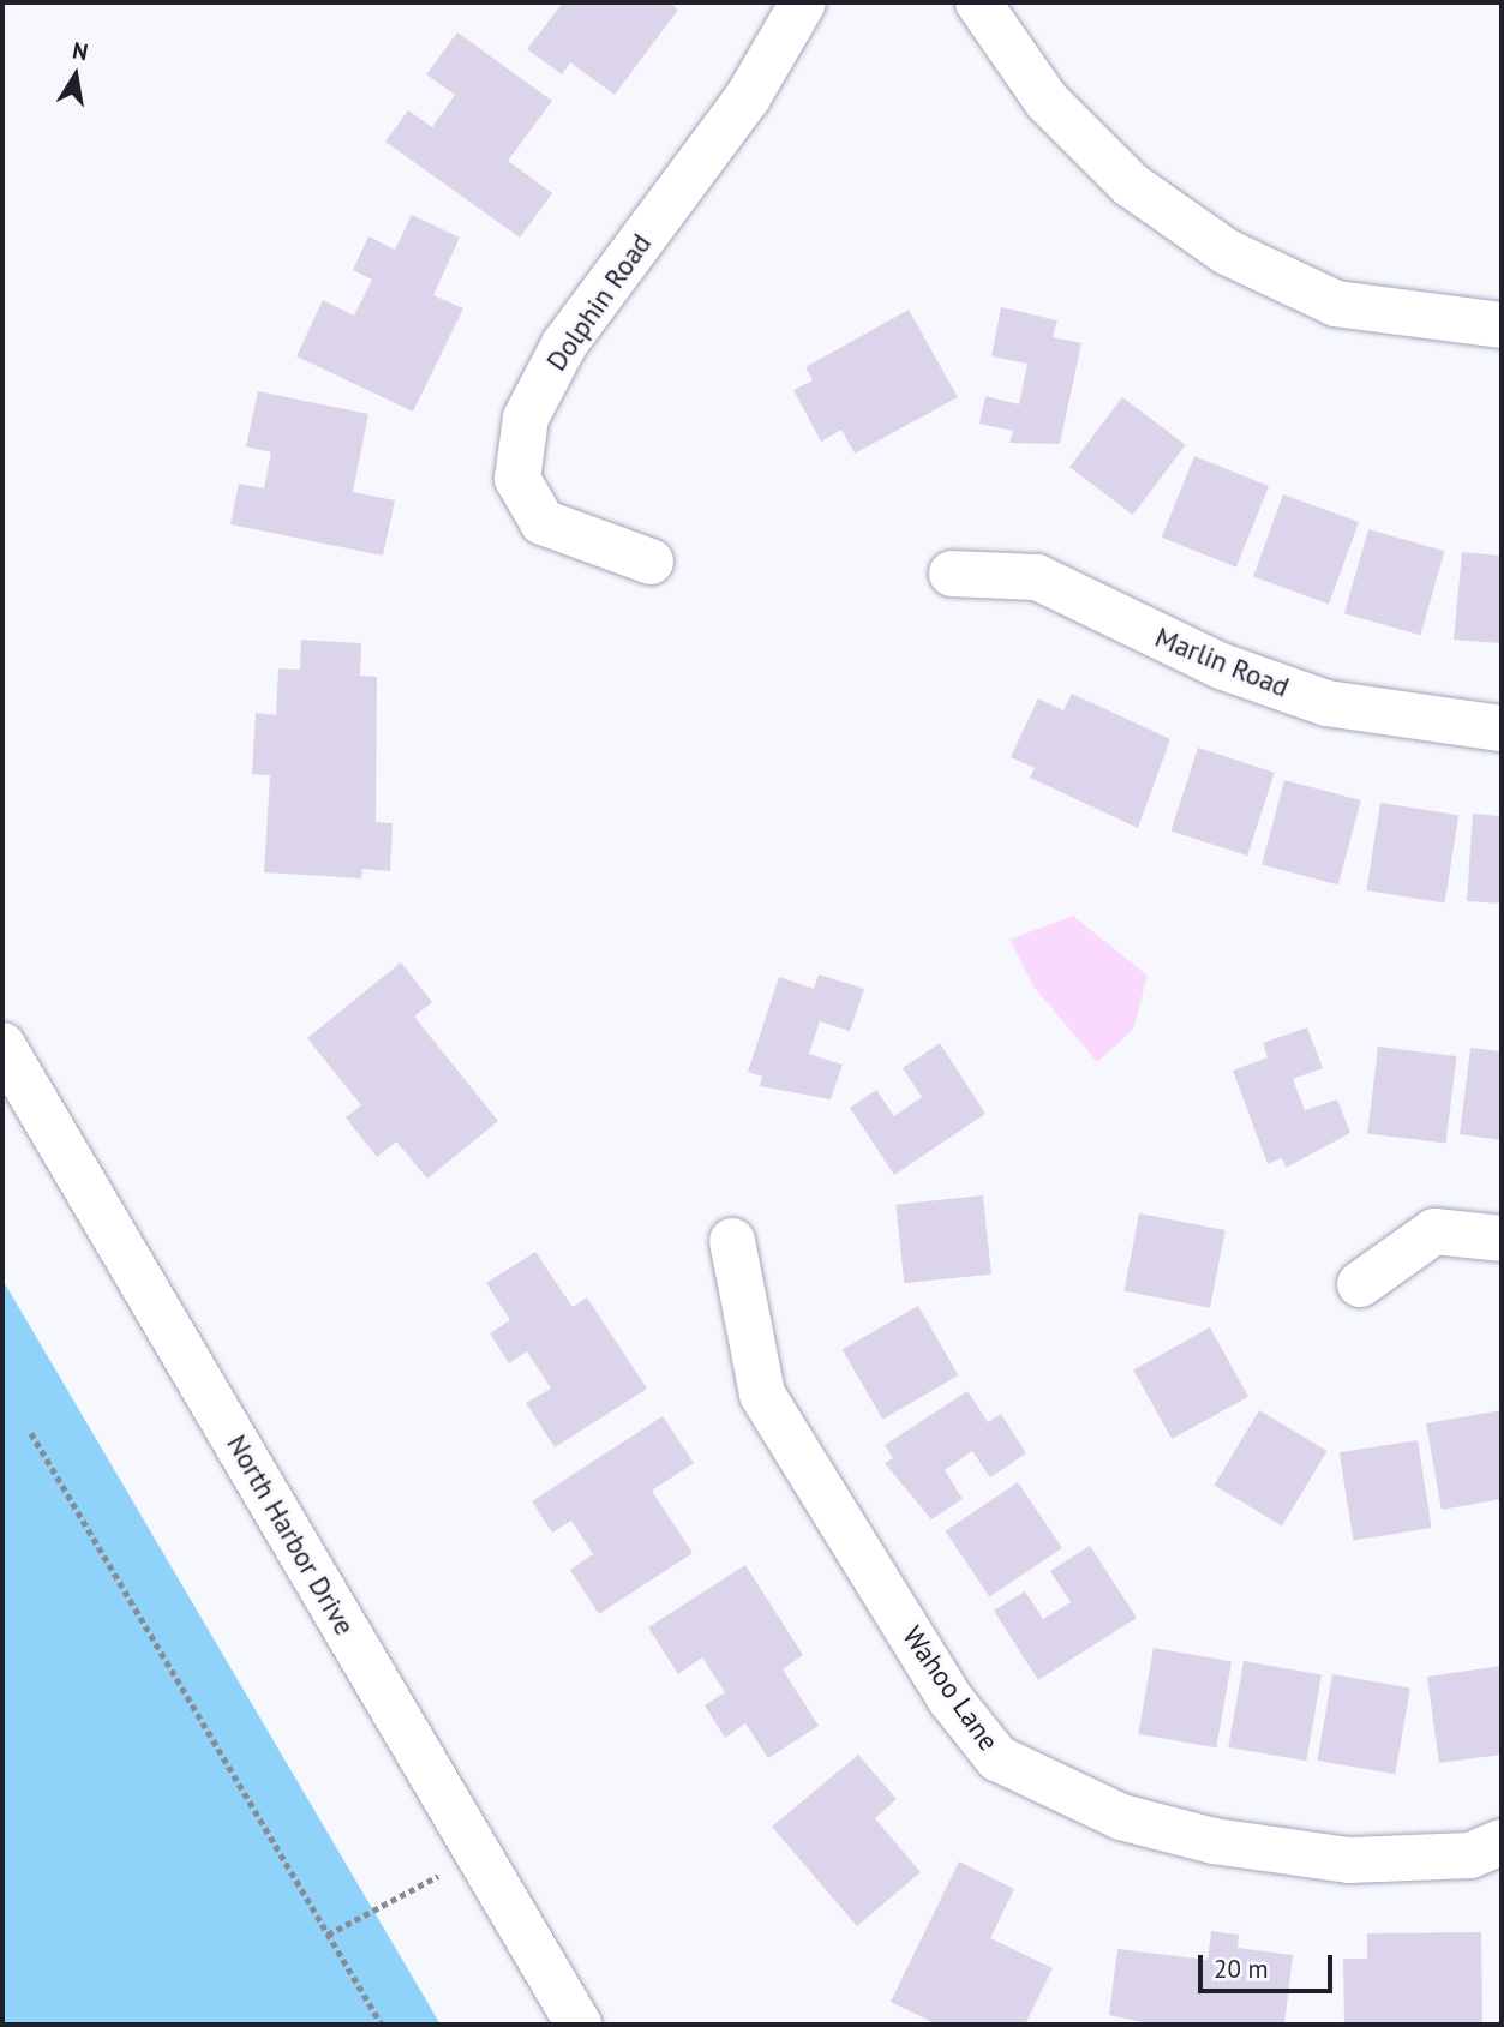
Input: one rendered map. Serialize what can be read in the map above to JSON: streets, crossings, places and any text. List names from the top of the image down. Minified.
{"streets":{"street":["Dolphin Road","Marlin Road","North Harbor Drive","Wahoo Lane"]},"scale_bar":"20 m","north":"top"}
